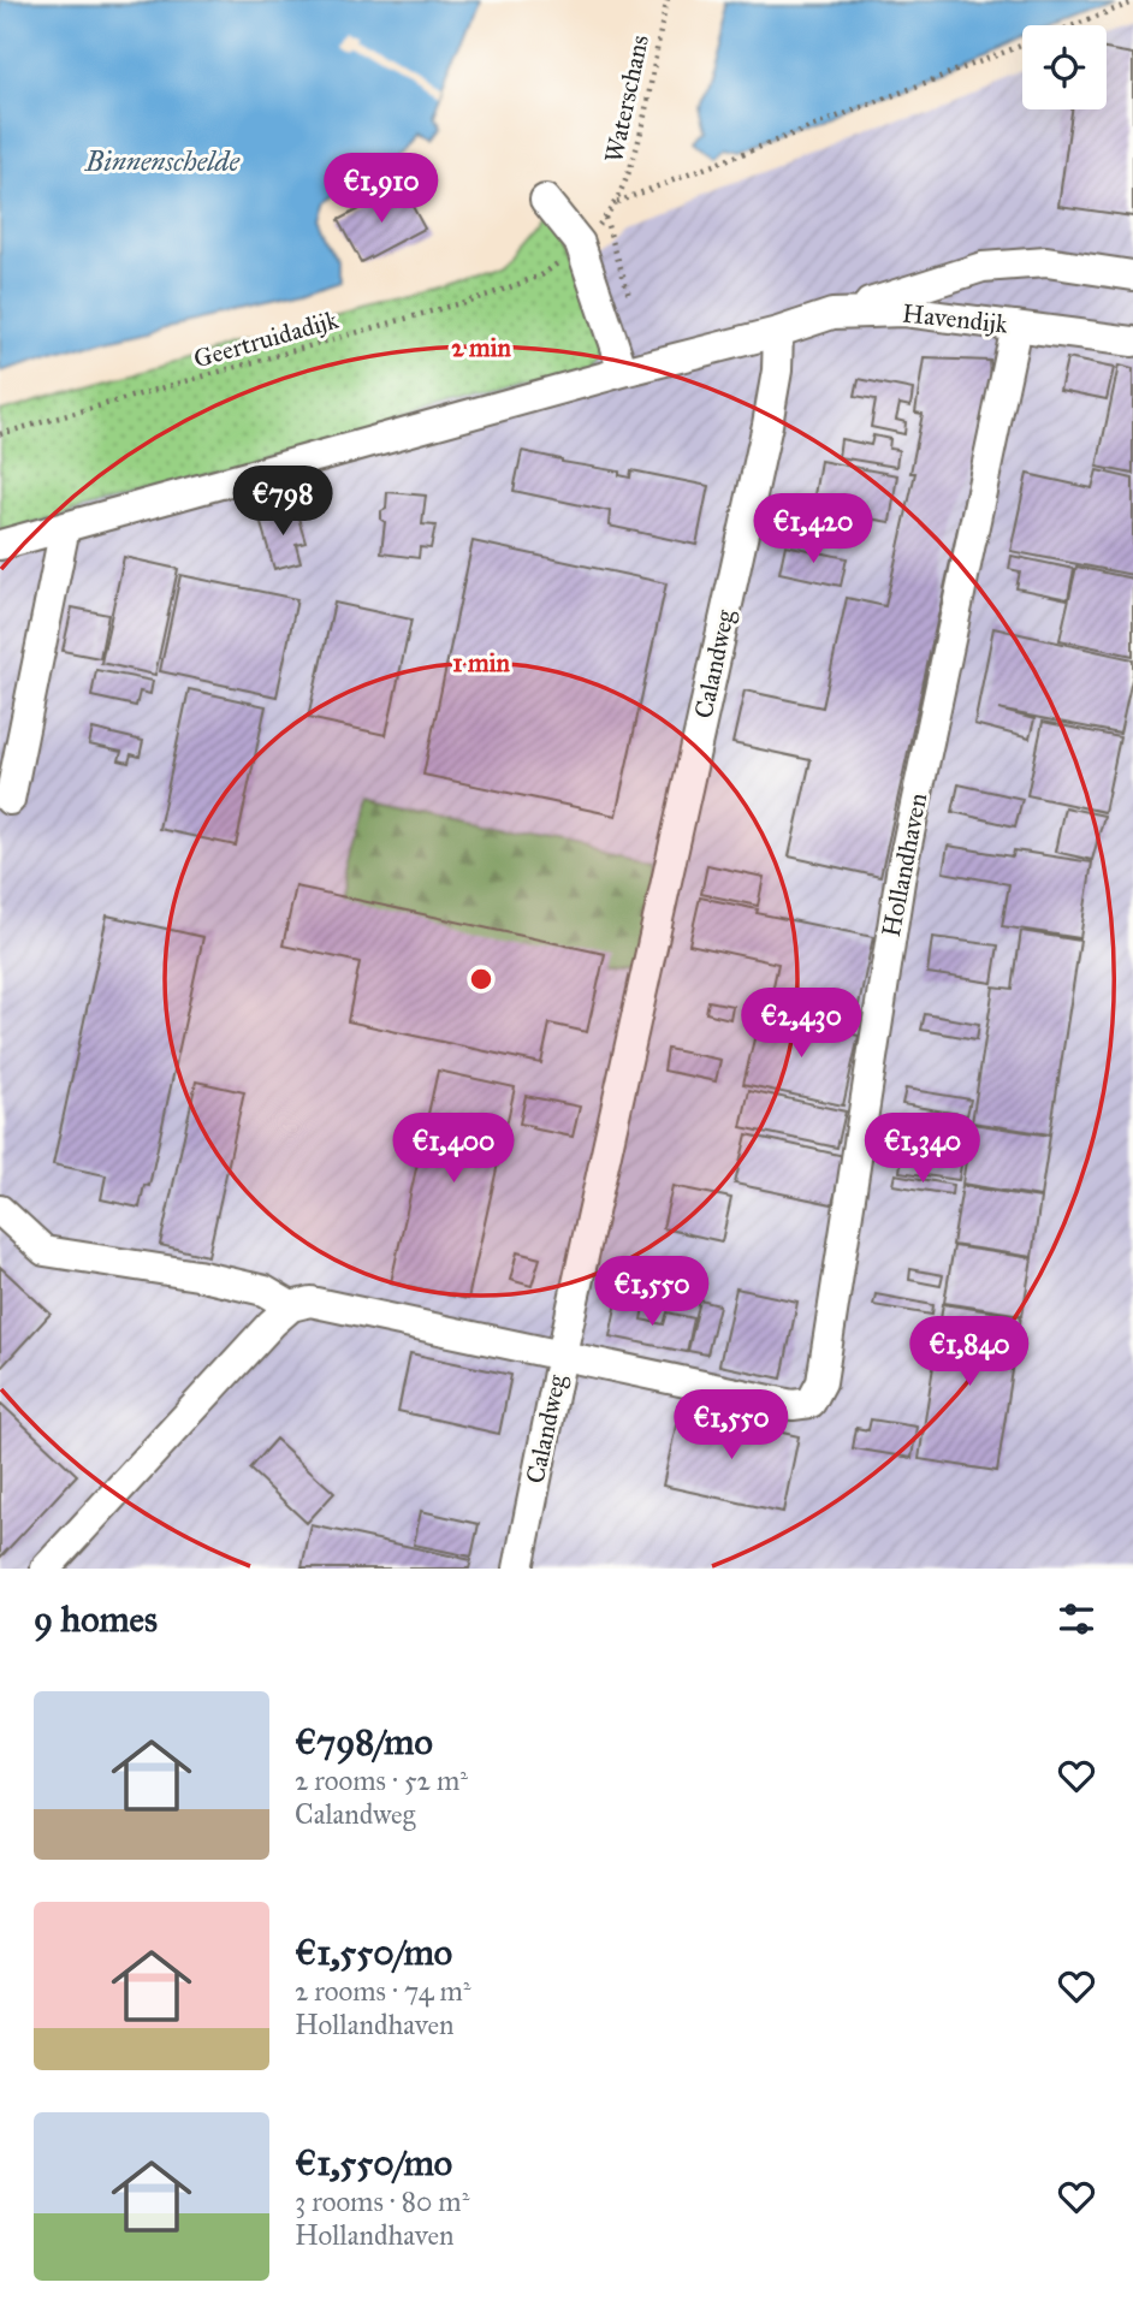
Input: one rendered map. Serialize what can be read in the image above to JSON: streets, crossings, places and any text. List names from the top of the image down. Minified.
{"streets":{"street":["Havendijk","Calandweg","Hollandhaven"],"path":["Waterschans","Geertruidadijk"]},"crossings":[["Havendijk","Calandweg"],["Havendijk","Hollandhaven"],["Calandweg","Hollandhaven"]],"water":["Binnenschelde"],"page":{"price":["€1,910","€798","€1,420","€2,430","€1,400","€1,340","€1,550","€1,840","€1,550"],"heading":"9 homes","list":[{"name":"€798/mo","note":"2 rooms · 52 m² · Calandweg"},{"name":"€1,550/mo","note":"2 rooms · 74 m² · Hollandhaven"},{"name":"€1,550/mo","note":"3 rooms · 80 m² · Hollandhaven"}]},"rings":["2 min","1 min"]}
